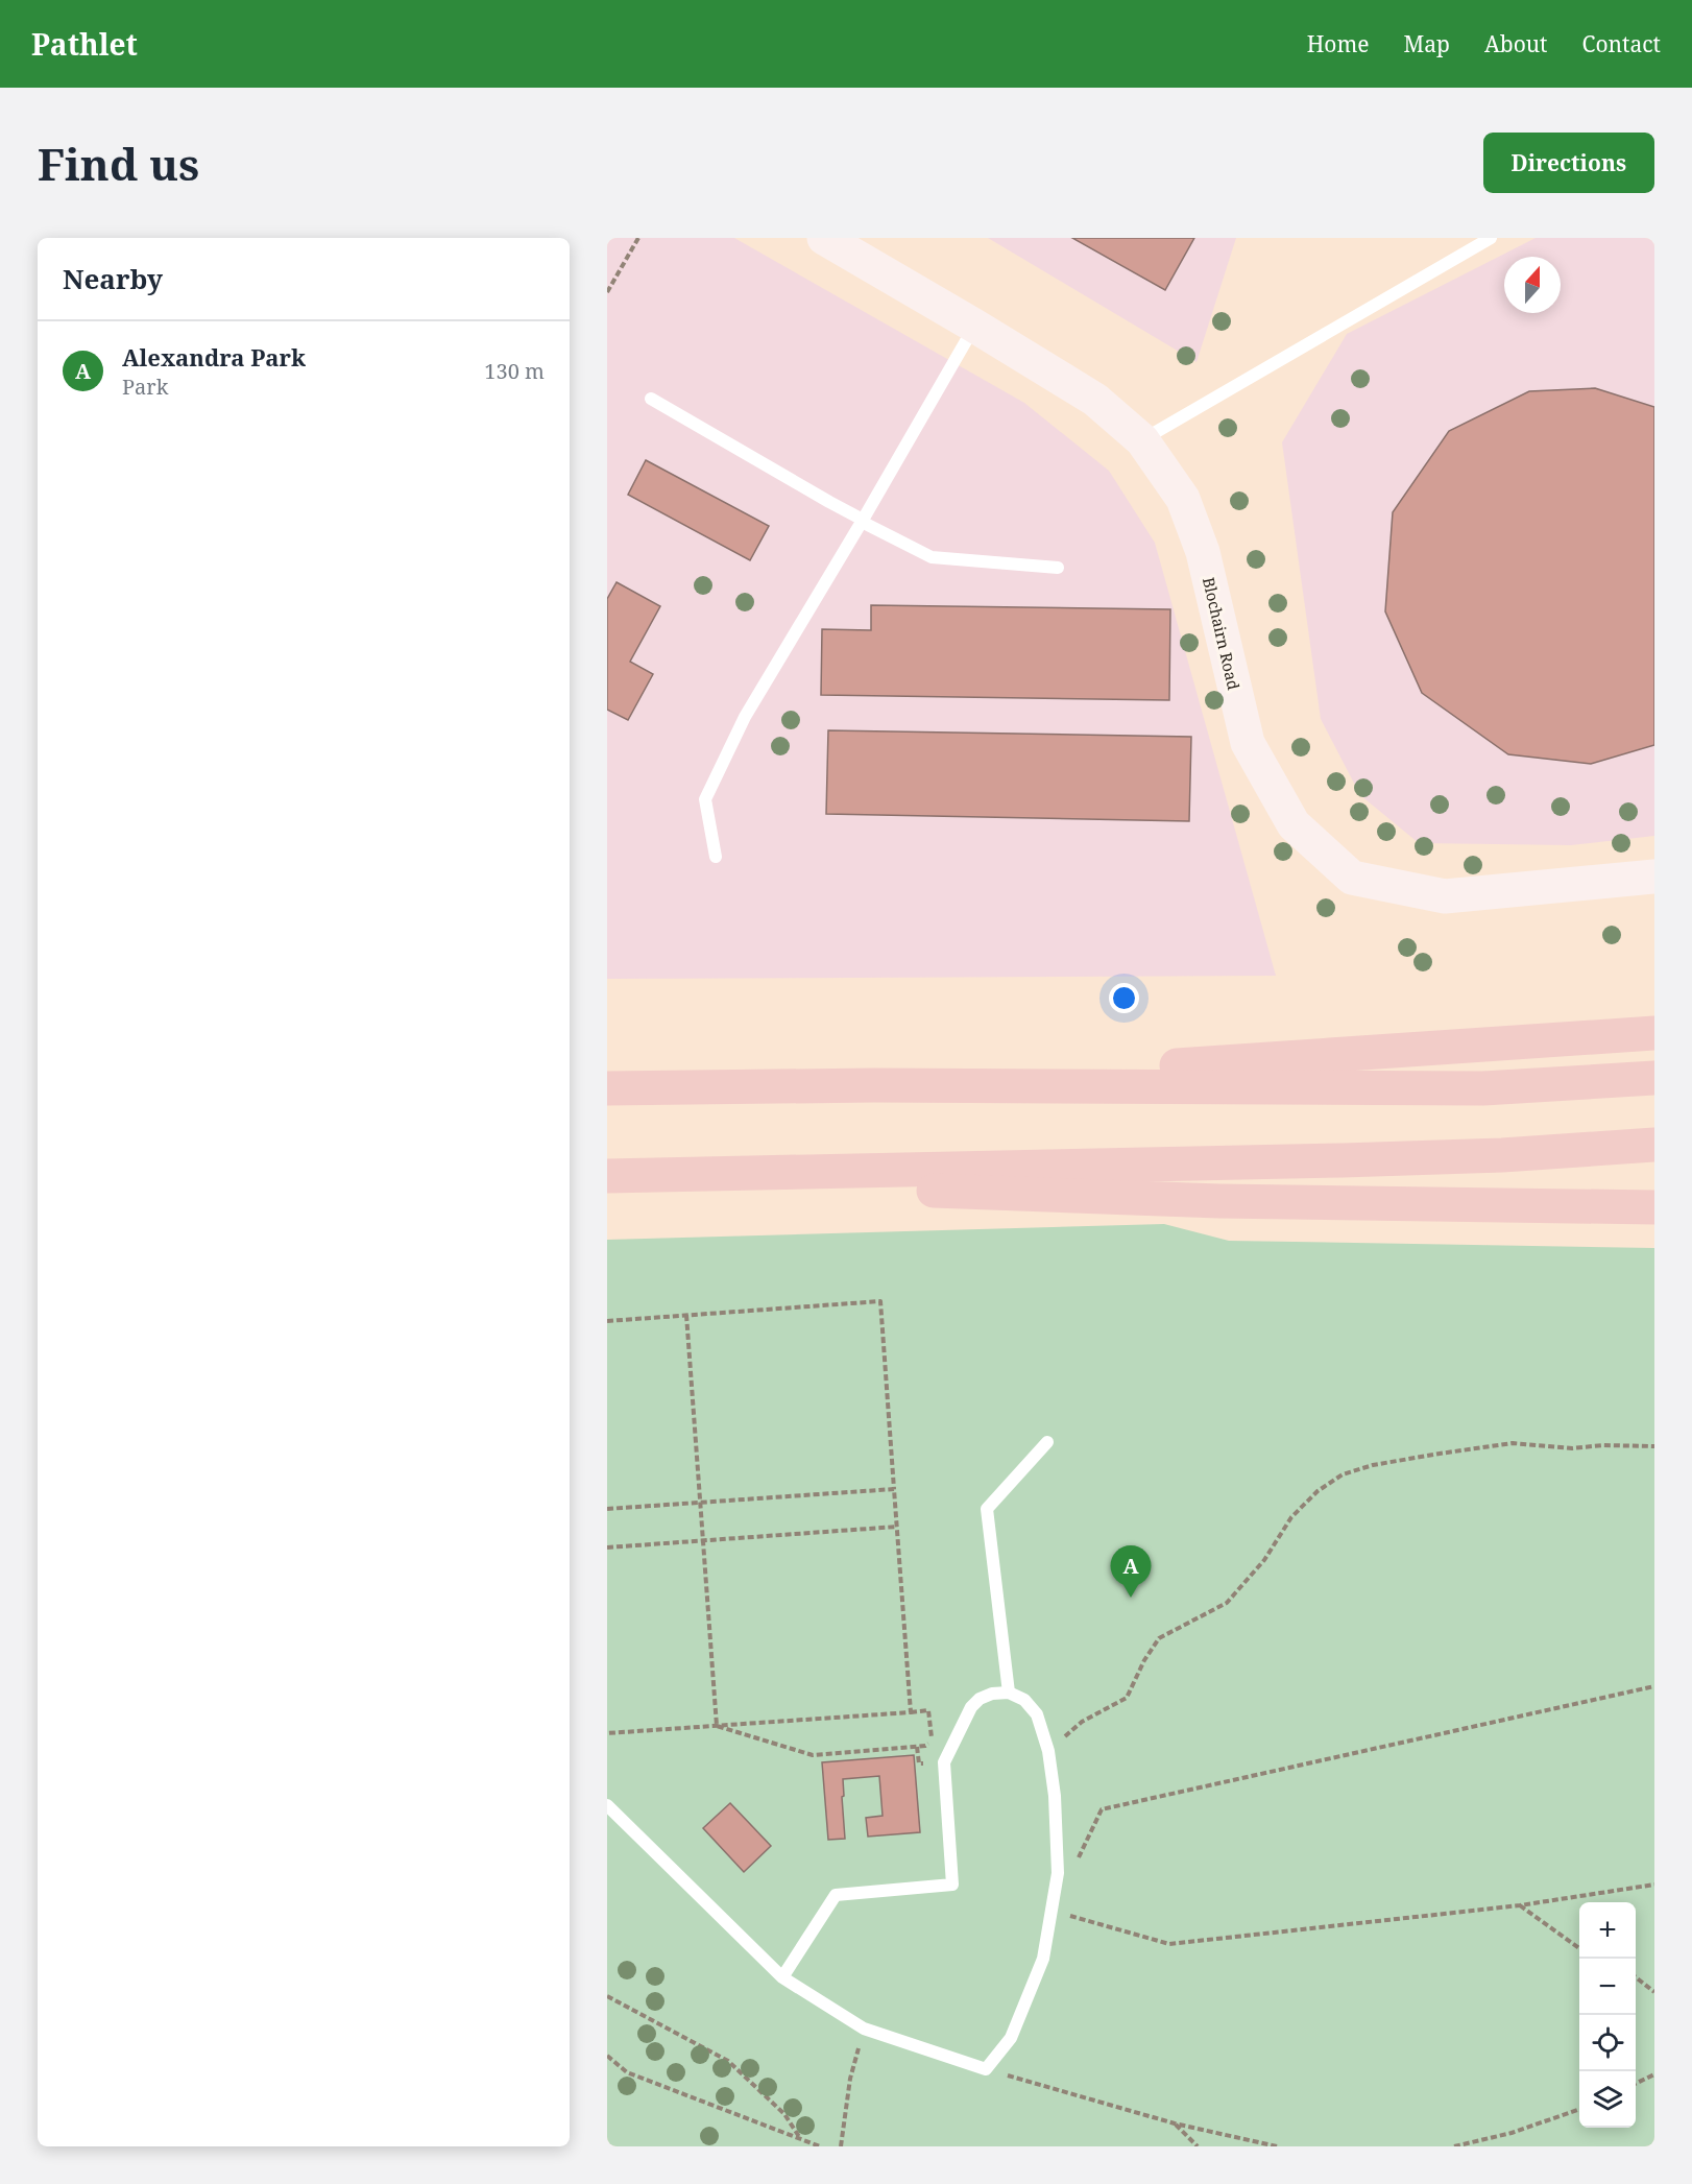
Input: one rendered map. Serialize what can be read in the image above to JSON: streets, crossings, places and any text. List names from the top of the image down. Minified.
{"streets":{"street":["Blochairn Road"]},"north":"top","page":{"header":"Pathlet","nav":["Home","Map","About","Contact"],"buttons":"Directions","title":"Find us","heading":"Nearby","list":[{"mark":"A","name":"Alexandra Park","note":"Park","value":"130 m"}],"pins":"A","map_buttons":["+","−"]}}
